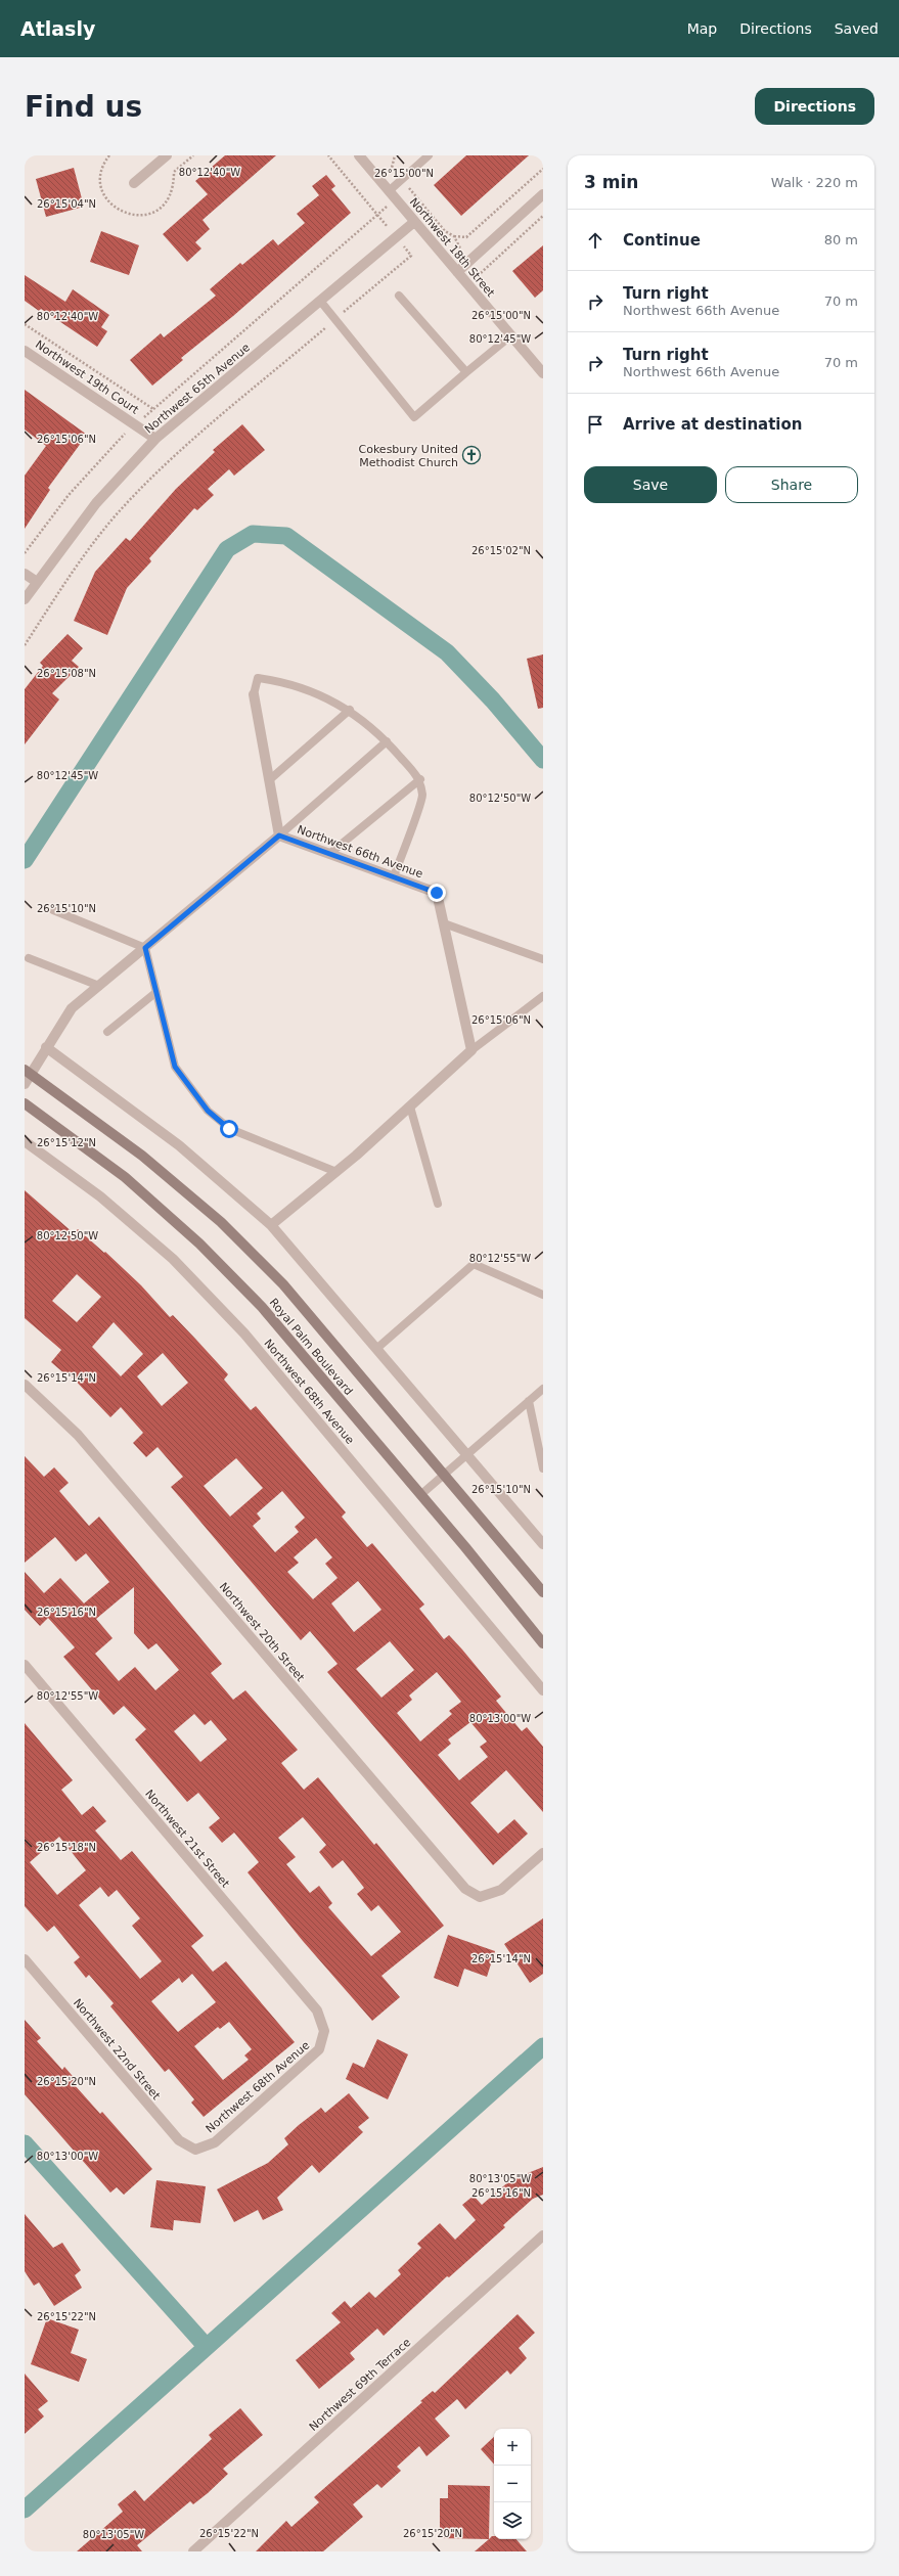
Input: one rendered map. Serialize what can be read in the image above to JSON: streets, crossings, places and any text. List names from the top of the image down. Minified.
{"streets":{"main road":["Royal Palm Boulevard"],"street":["Northwest 18th Street","Northwest 19th Court","Northwest 65th Avenue","Northwest 66th Avenue","Northwest 68th Avenue","Northwest 20th Street","Northwest 21st Street","Northwest 22nd Street","Northwest 69th Terrace"]},"crossings":[["Northwest 18th Street","Northwest 65th Avenue"],["Northwest 19th Court","Northwest 65th Avenue"],["Northwest 66th Avenue","Royal Palm Boulevard"],["Northwest 68th Avenue","Northwest 21st Street"],["Northwest 68th Avenue","Northwest 22nd Street"]],"places":{"church":["Cokesbury United Methodist Church"]},"page":{"header":"Atlasly","nav":["Map","Directions","Saved"],"buttons":["Directions",["Save","Share"]],"title":"Find us","heading":["3 min","Walk · 220 m"],"list":[["Continue","80 m"],["Turn right","Northwest 66th Avenue","70 m"],["Turn right","Northwest 66th Avenue","70 m"],"Arrive at destination"],"map_buttons":["+","−"]},"coordinates":["80°12'40\"W","26°15'00\"N","26°15'04\"N","80°12'45\"W","26°15'06\"N","26°15'02\"N","26°15'08\"N","80°12'50\"W","26°15'10\"N","26°15'12\"N","80°12'55\"W","26°15'14\"N","26°15'16\"N","80°13'00\"W","26°15'18\"N","26°15'20\"N","80°13'05\"W","26°15'22\"N"]}
